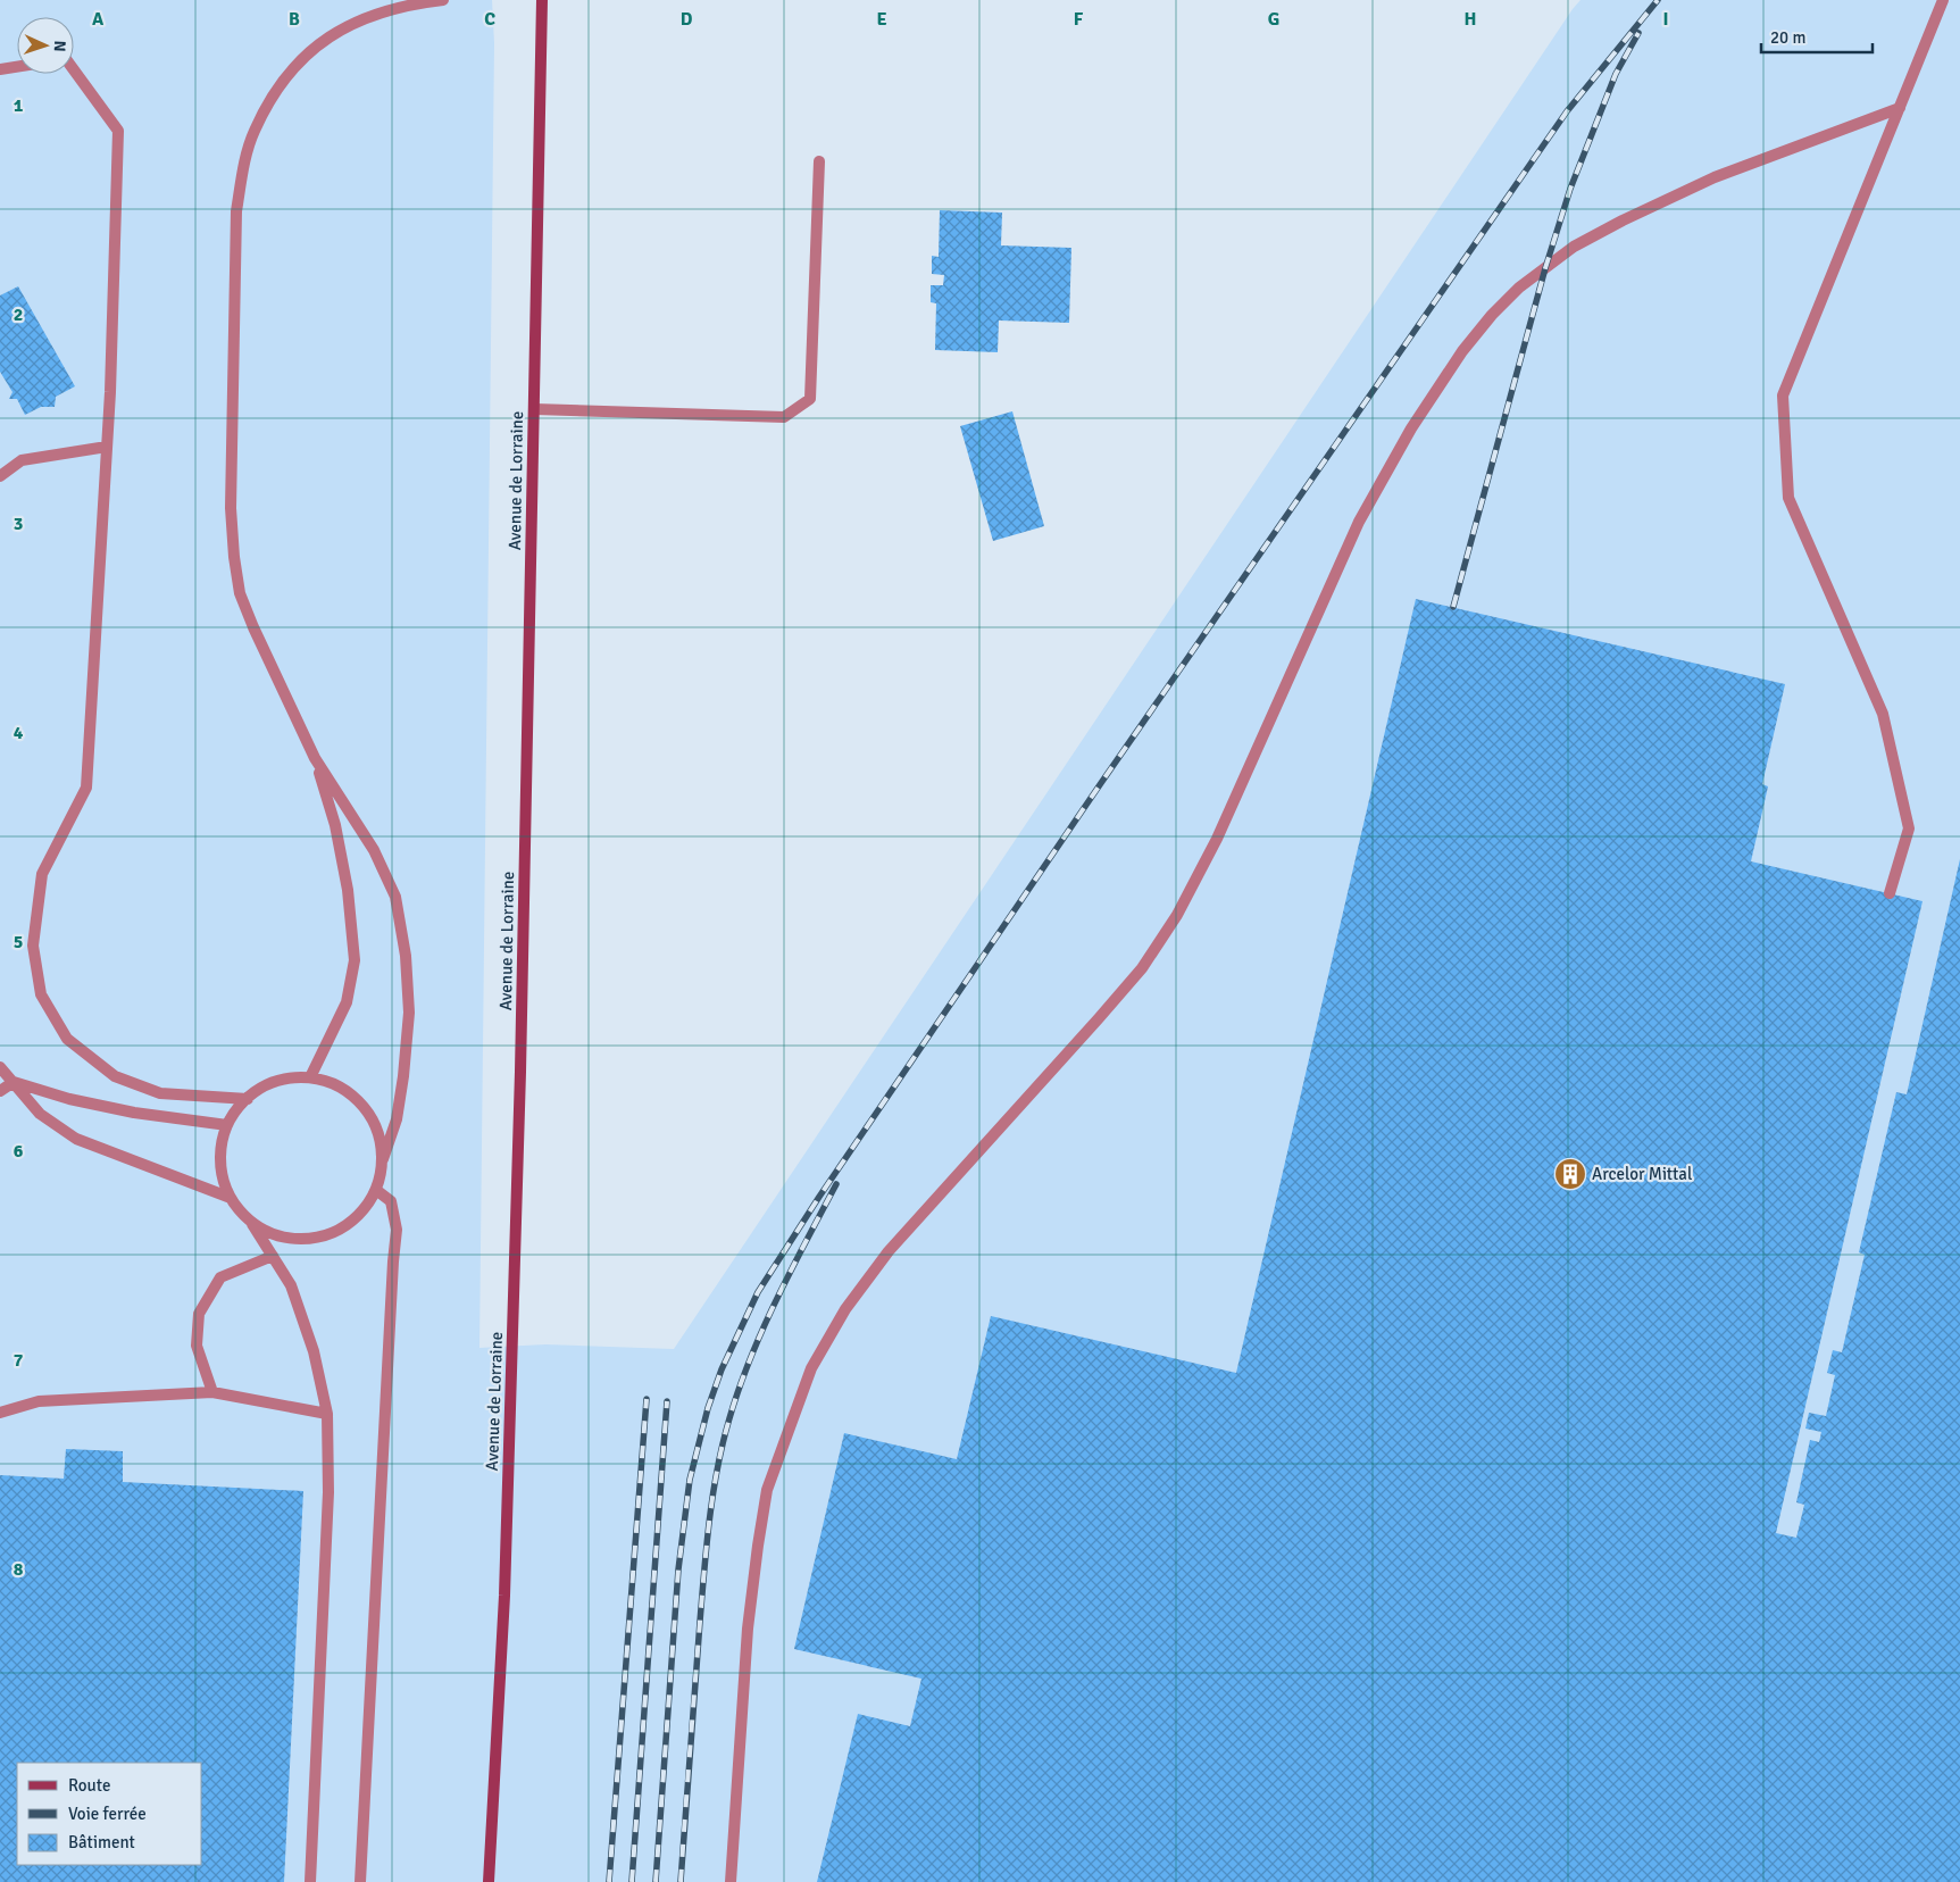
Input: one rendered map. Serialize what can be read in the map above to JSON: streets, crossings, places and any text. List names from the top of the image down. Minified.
{"streets":{"main road":["Avenue de Lorraine"]},"places":{"building":["Arcelor Mittal"]},"legend":["Route","Voie ferrée","Bâtiment"],"scale_bar":"20 m","north":"right","grid":{"columns":["A","B","C","D","E","F","G","H","I"],"rows":["1","2","3","4","5","6","7","8"]}}
